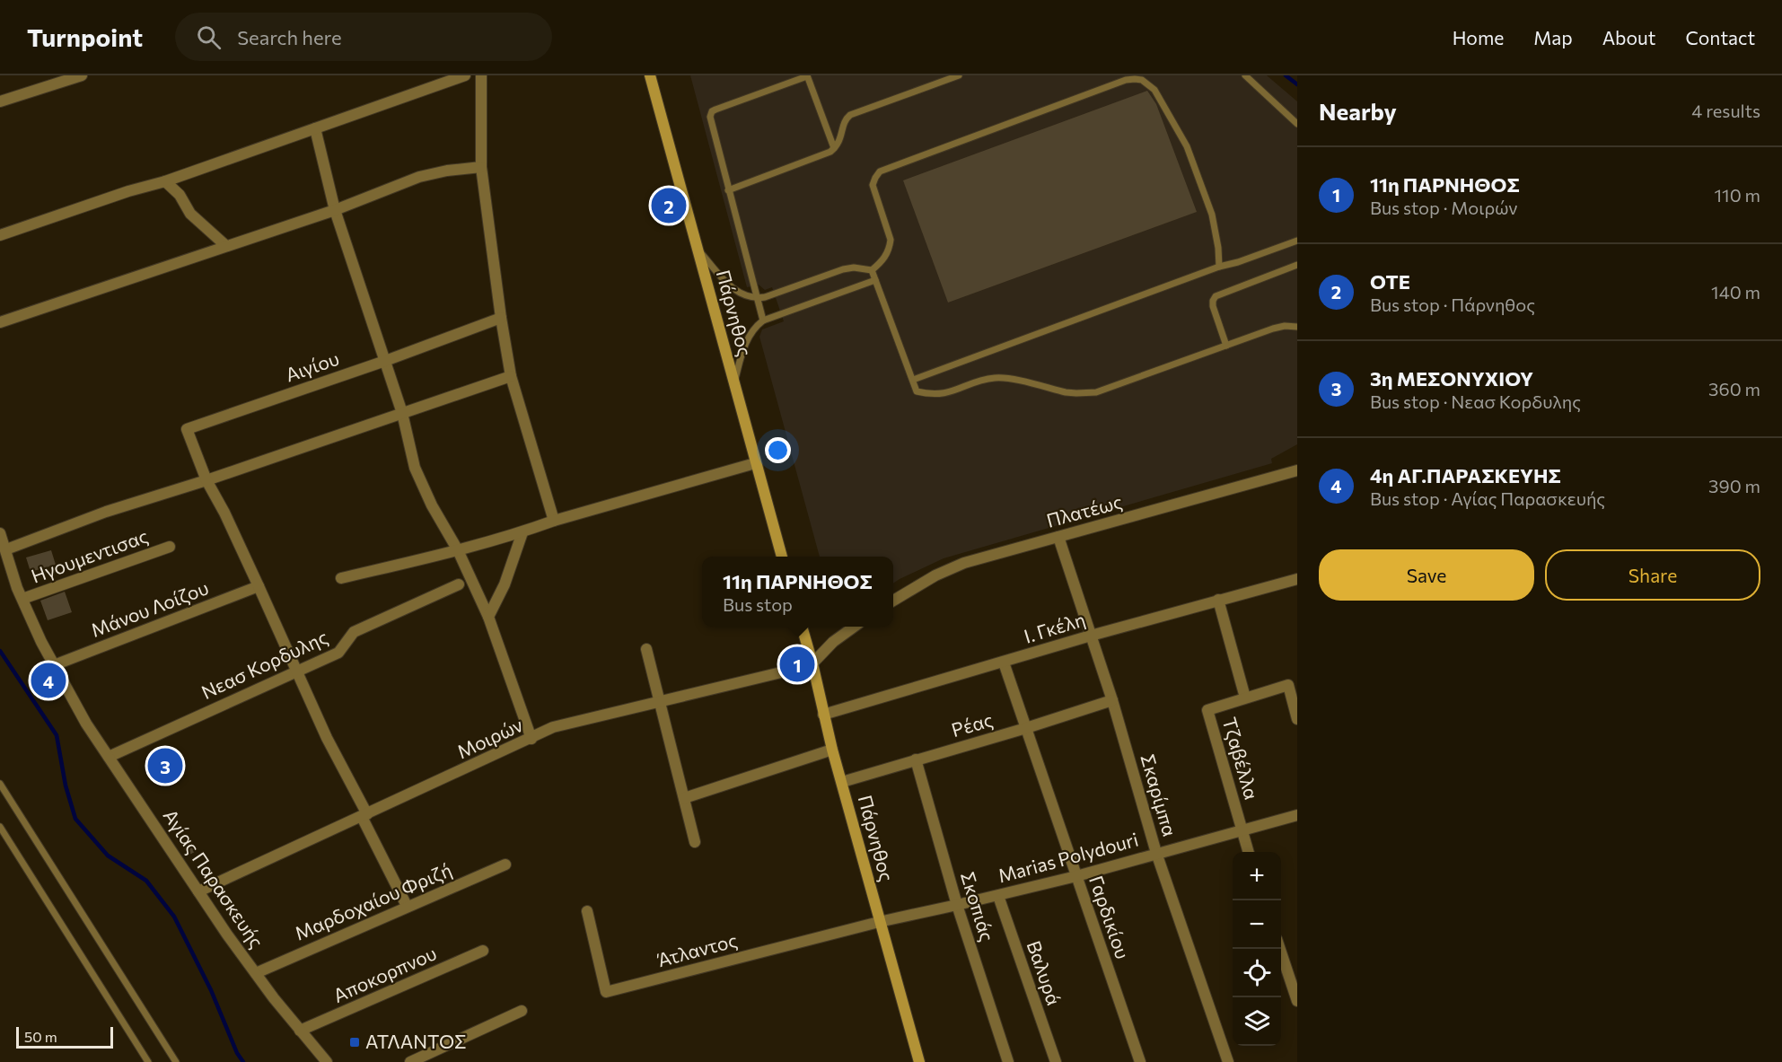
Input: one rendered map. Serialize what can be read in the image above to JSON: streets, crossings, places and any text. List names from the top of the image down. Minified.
{"streets":{"main road":["Πάρνηθος"],"street":["Αιγίου","Πλατέως","Ηγουμεντισας","Μάνου Λοίζου","Ι. Γκέλη","Νεασ Κορδυλης","Ρέας","Μοιρών","Τζαβέλλα","Σκαρίμπα","Marias Polydouri","Αγίας Παρασκευής","Μαρδοχαίου Φριζή","Σκοπιάς","Γαρδικίου","Άτλαντος","Βαλυρά","Αποκορπνου"]},"crossings":[["Πάρνηθος","Ι. Γκέλη"],["Πάρνηθος","Ρέας"],["Πάρνηθος","Μοιρών"],["Πάρνηθος","Marias Polydouri"],["Πάρνηθος","Άτλαντος"],["Πλατέως","Σκαρίμπα"],["Ηγουμεντισας","Αγίας Παρασκευής"],["Μάνου Λοίζου","Αγίας Παρασκευής"],["Ι. Γκέλη","Σκαρίμπα"],["Ι. Γκέλη","Γαρδικίου"],["Νεασ Κορδυλης","Αγίας Παρασκευής"],["Ρέας","Σκαρίμπα"],["Ρέας","Σκοπιάς"],["Ρέας","Γαρδικίου"],["Μοιρών","Αγίας Παρασκευής"],["Τζαβέλλα","Marias Polydouri"],["Σκαρίμπα","Marias Polydouri"],["Marias Polydouri","Σκοπιάς"],["Marias Polydouri","Γαρδικίου"],["Marias Polydouri","Άτλαντος"],["Marias Polydouri","Βαλυρά"],["Αγίας Παρασκευής","Μαρδοχαίου Φριζή"],["Αγίας Παρασκευής","Αποκορπνου"]],"places":{"transit":["ΑΤΛΑΝΤΟΣ"]},"scale_bar":"50 m","page":{"header":"Turnpoint","search":"Search here","nav":["Home","Map","About","Contact"],"heading":["Nearby","4 results"],"list":[{"mark":"1","name":"11η ΠΑΡΝΗΘΟΣ","note":"Bus stop · Μοιρών","value":"110 m"},{"mark":"2","name":"ΟΤΕ","note":"Bus stop · Πάρνηθος","value":"140 m"},{"mark":"3","name":"3η ΜΕΣΟΝΥΧΙΟΥ","note":"Bus stop · Νεασ Κορδυλης","value":"360 m"},{"mark":"4","name":"4η ΑΓ.ΠΑΡΑΣΚΕΥΗΣ","note":"Bus stop · Αγίας Παρασκευής","value":"390 m"}],"pins":["2","1","4","3"],"buttons":["Save","Share"],"popup":["11η ΠΑΡΝΗΘΟΣ","Bus stop"],"map_buttons":["+","−"],"scale":"50 m"}}
